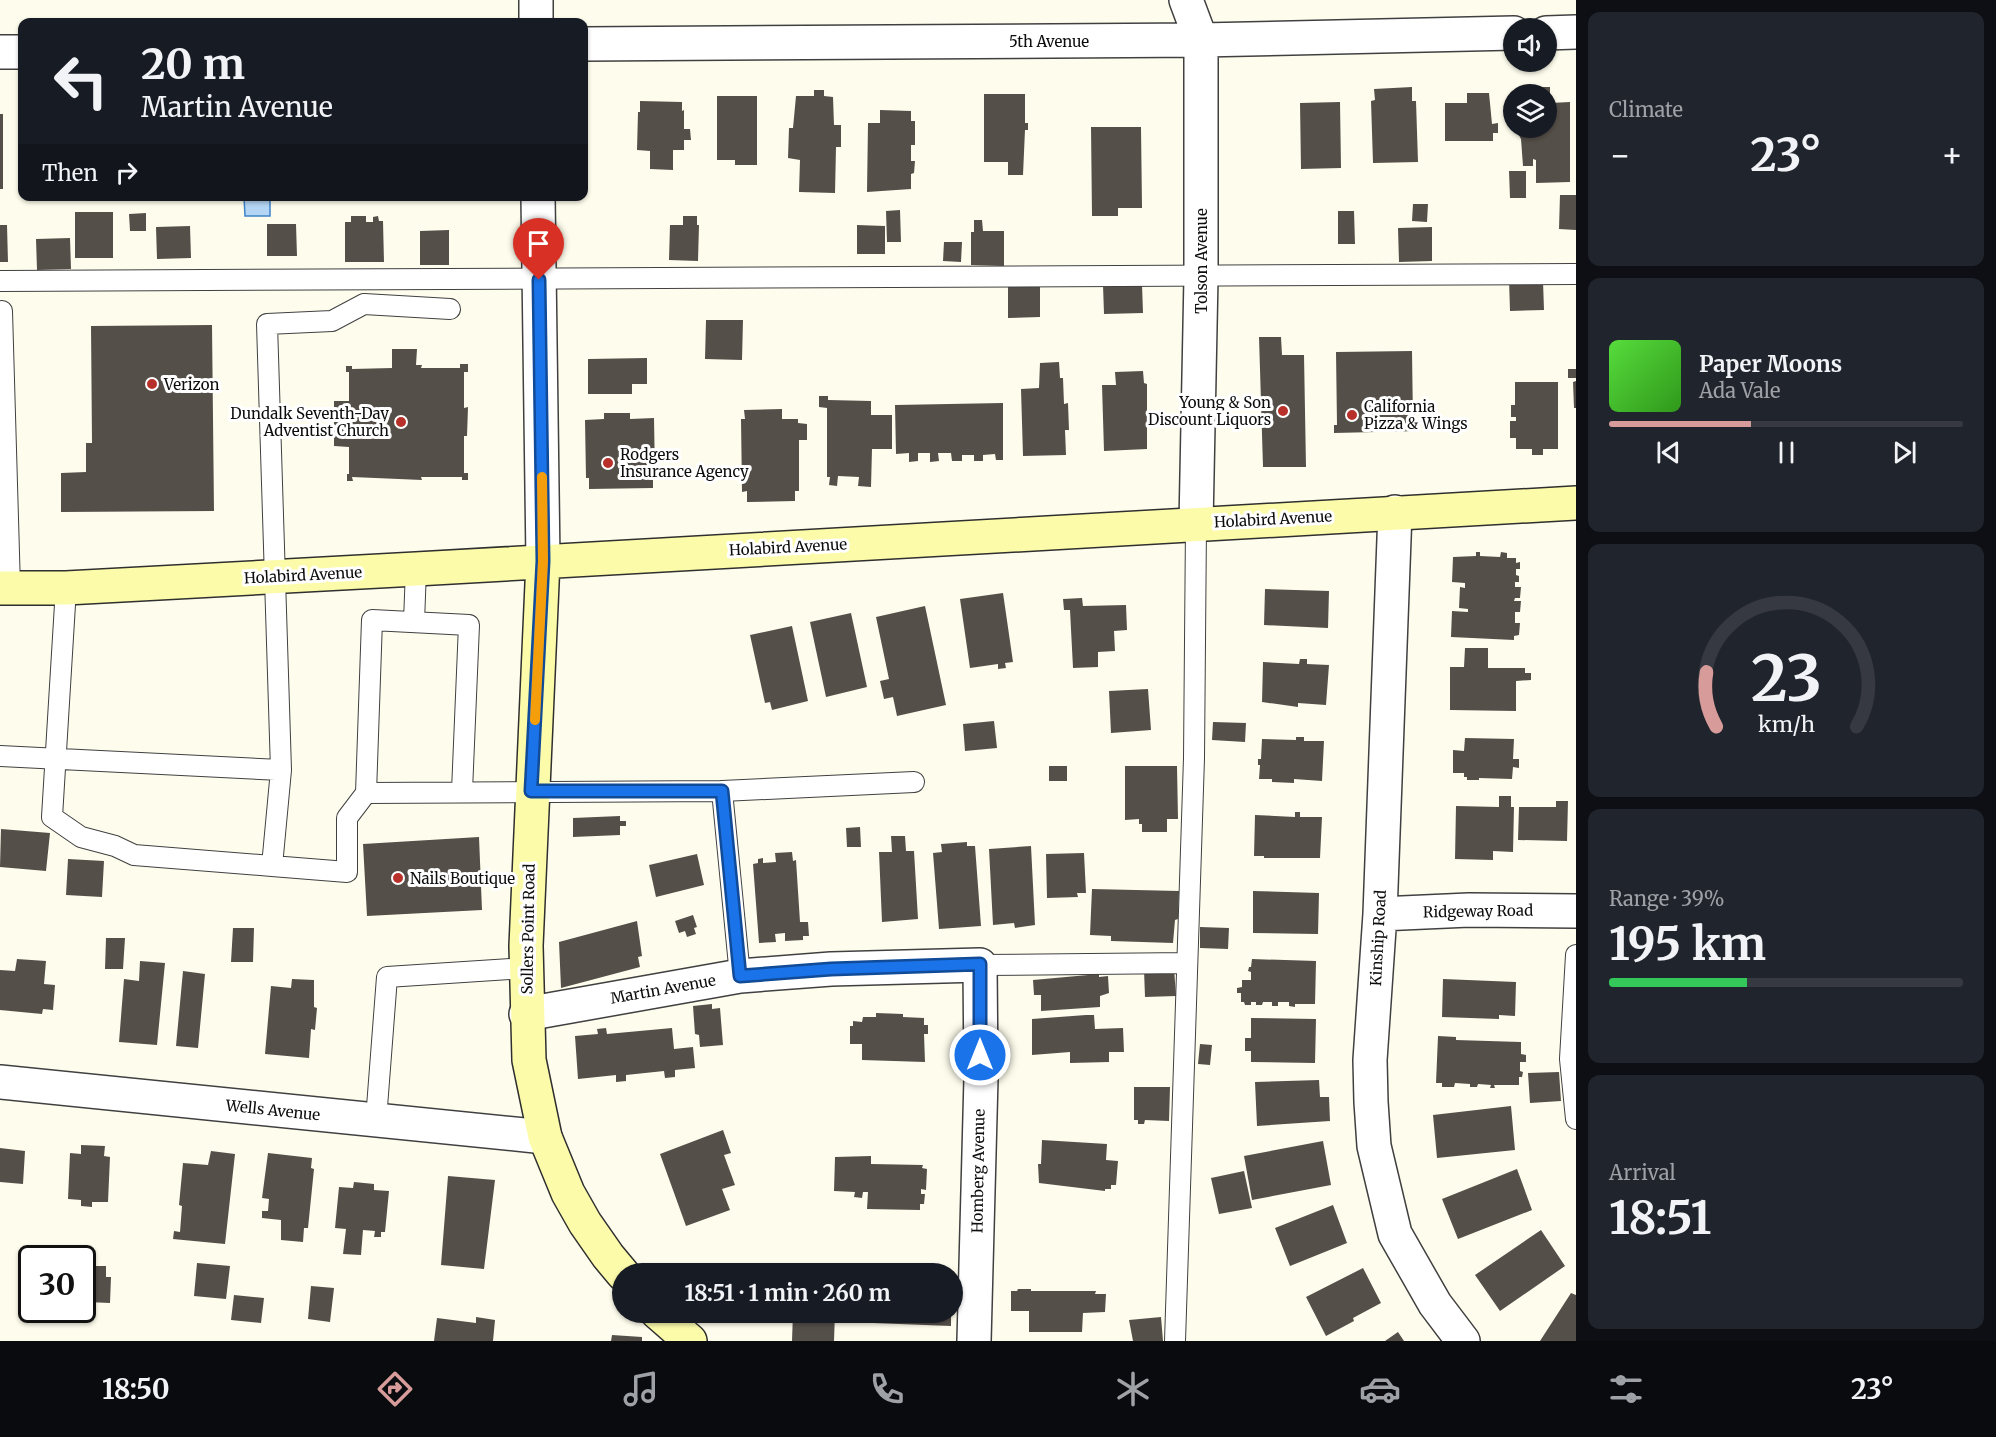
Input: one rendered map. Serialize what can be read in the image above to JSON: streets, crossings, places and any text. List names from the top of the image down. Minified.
{"streets":{"main road":["Holabird Avenue","Sollers Point Road"],"street":["5th Avenue","Tolson Avenue","Ridgeway Road","Kinship Road","Martin Avenue","Wells Avenue","Homberg Avenue"]},"crossings":[["5th Avenue","Tolson Avenue"],["Tolson Avenue","Holabird Avenue"],["Holabird Avenue","Sollers Point Road"],["Holabird Avenue","Kinship Road"],["Ridgeway Road","Kinship Road"],["Sollers Point Road","Martin Avenue"],["Sollers Point Road","Wells Avenue"],["Martin Avenue","Homberg Avenue"]],"places":["Verizon","Young & Son Discount Liquors","California Pizza & Wings","Dundalk Seventh-Day Adventist Church","Rodgers Insurance Agency","Nails Boutique"],"page":{"tile":["Climate",["Range · 39%","195 km"],["Arrival","18:51"]],"turn":["20 m","Martin Avenue"],"heat":["−","23°","+"],"then":"Then","song":["Paper Moons","Ada Vale"],"limit":"30","trip":"18:51 · 1 min · 260 m","tabs":["18:50","23°"],"gauge":["23","km/h"]}}
